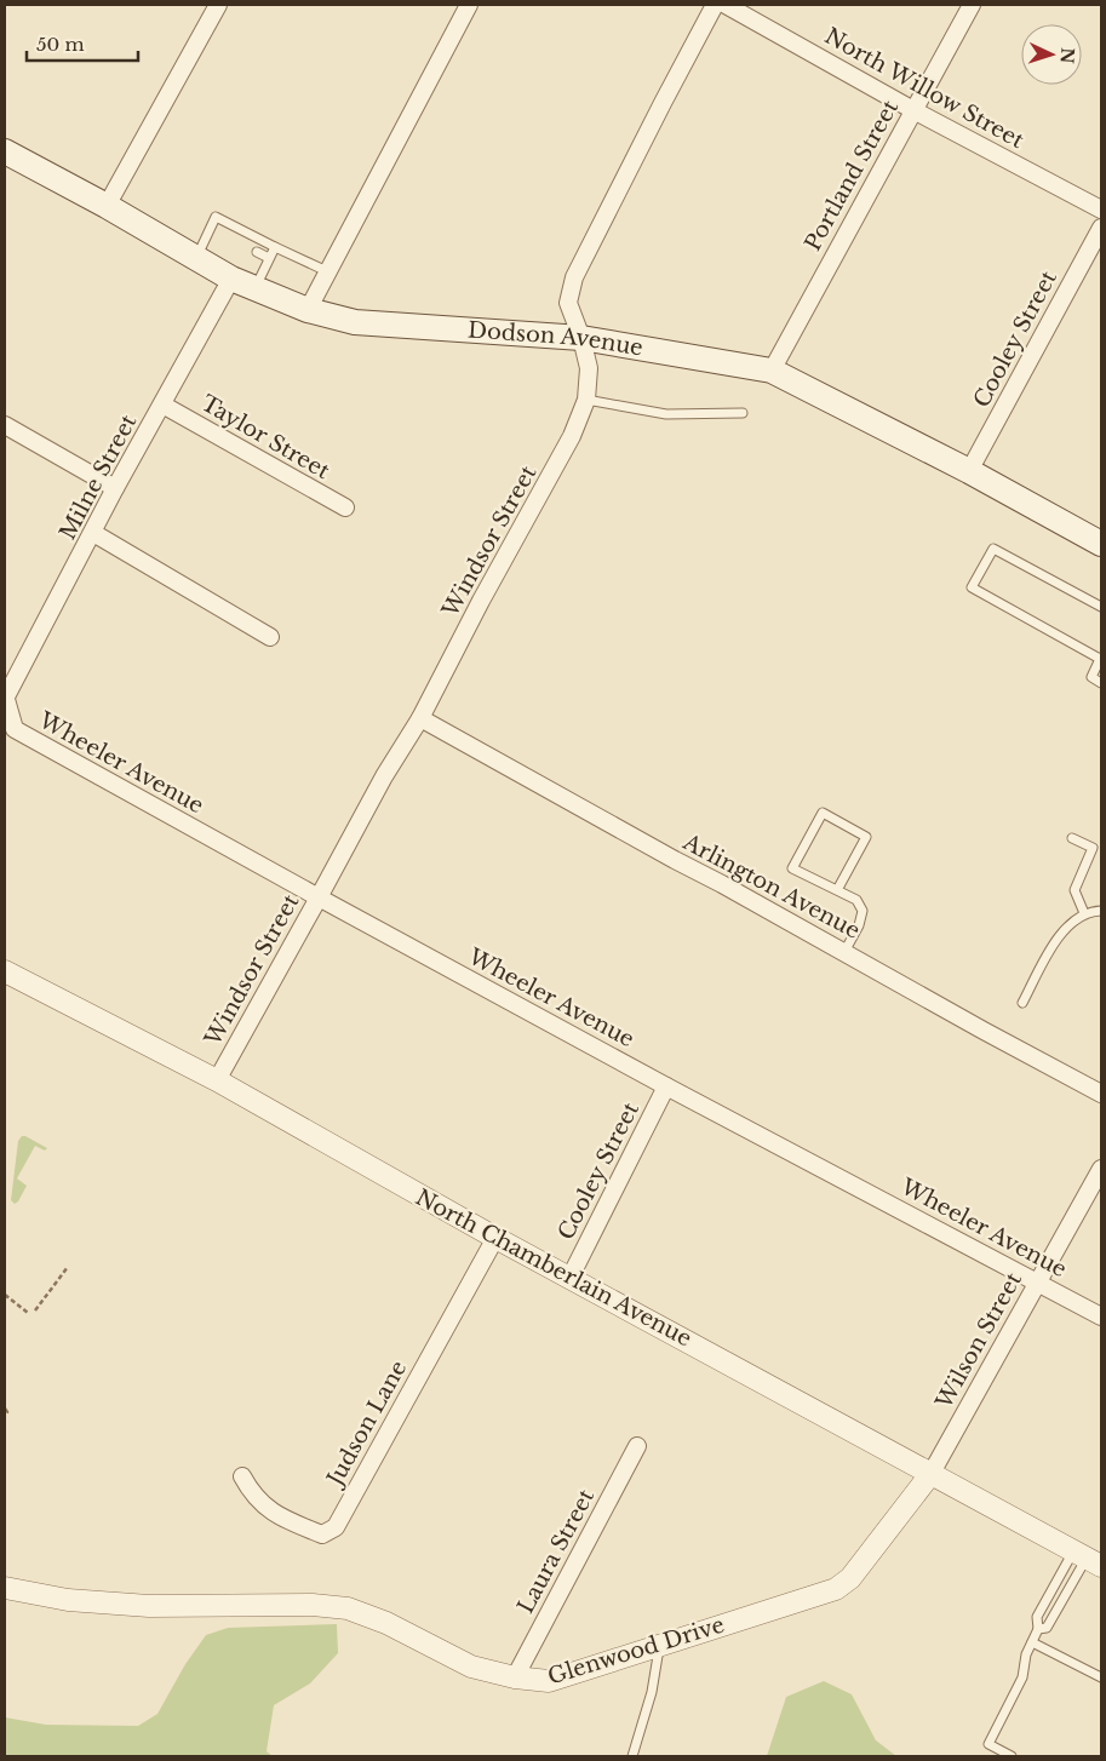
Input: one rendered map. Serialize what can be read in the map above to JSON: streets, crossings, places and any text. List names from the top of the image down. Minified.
{"streets":{"main road":["Dodson Avenue"],"street":["North Willow Street","Portland Street","Cooley Street","Taylor Street","Milne Street","Windsor Street","Wheeler Avenue","Arlington Avenue","North Chamberlain Avenue","Wilson Street","Judson Lane","Laura Street","Glenwood Drive"]},"crossings":[["North Willow Street","Portland Street"],["Portland Street","Dodson Avenue"],["Cooley Street","Dodson Avenue"],["Cooley Street","Wheeler Avenue"],["Cooley Street","North Chamberlain Avenue"],["Dodson Avenue","Milne Street"],["Dodson Avenue","Windsor Street"],["Taylor Street","Milne Street"],["Milne Street","Wheeler Avenue"],["Windsor Street","Wheeler Avenue"],["Windsor Street","Arlington Avenue"],["Windsor Street","North Chamberlain Avenue"],["Wheeler Avenue","Wilson Street"],["North Chamberlain Avenue","Wilson Street"],["North Chamberlain Avenue","Judson Lane"],["North Chamberlain Avenue","Glenwood Drive"],["Wilson Street","Glenwood Drive"],["Laura Street","Glenwood Drive"]],"scale_bar":"50 m","north":"right"}
